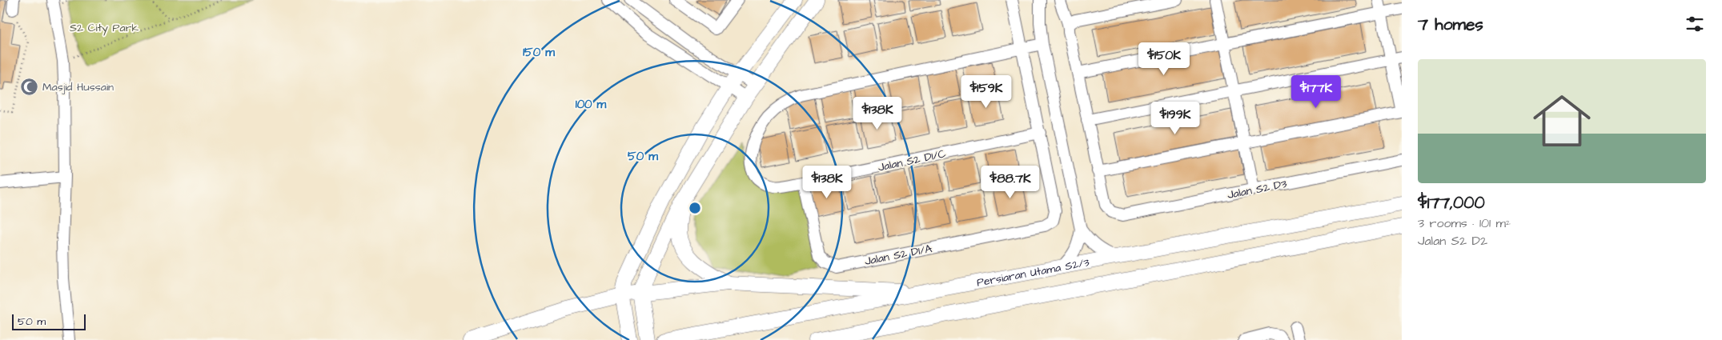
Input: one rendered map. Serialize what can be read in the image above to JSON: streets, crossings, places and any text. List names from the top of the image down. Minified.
{"streets":{"main road":["Persiaran Utama S2/3"],"street":["Jalan S2 D1/C","Jalan S2 D3","Jalan S2 D1/A"]},"crossings":[["Jalan S2 D1/C","Jalan S2 D1/A"]],"parks":["S2 City Park"],"places":{"mosque":["Masjid Hussain"]},"scale_bar":"50 m","page":{"heading":"7 homes","price":["$150K","$159K","$177K","$138K","$199K","$138K","$88.7K"],"list":[{"name":"$177,000","note":"3 rooms · 101 m² · Jalan S2 D2"}],"scale":"50 m"},"rings":["150 m","100 m","50 m"]}
